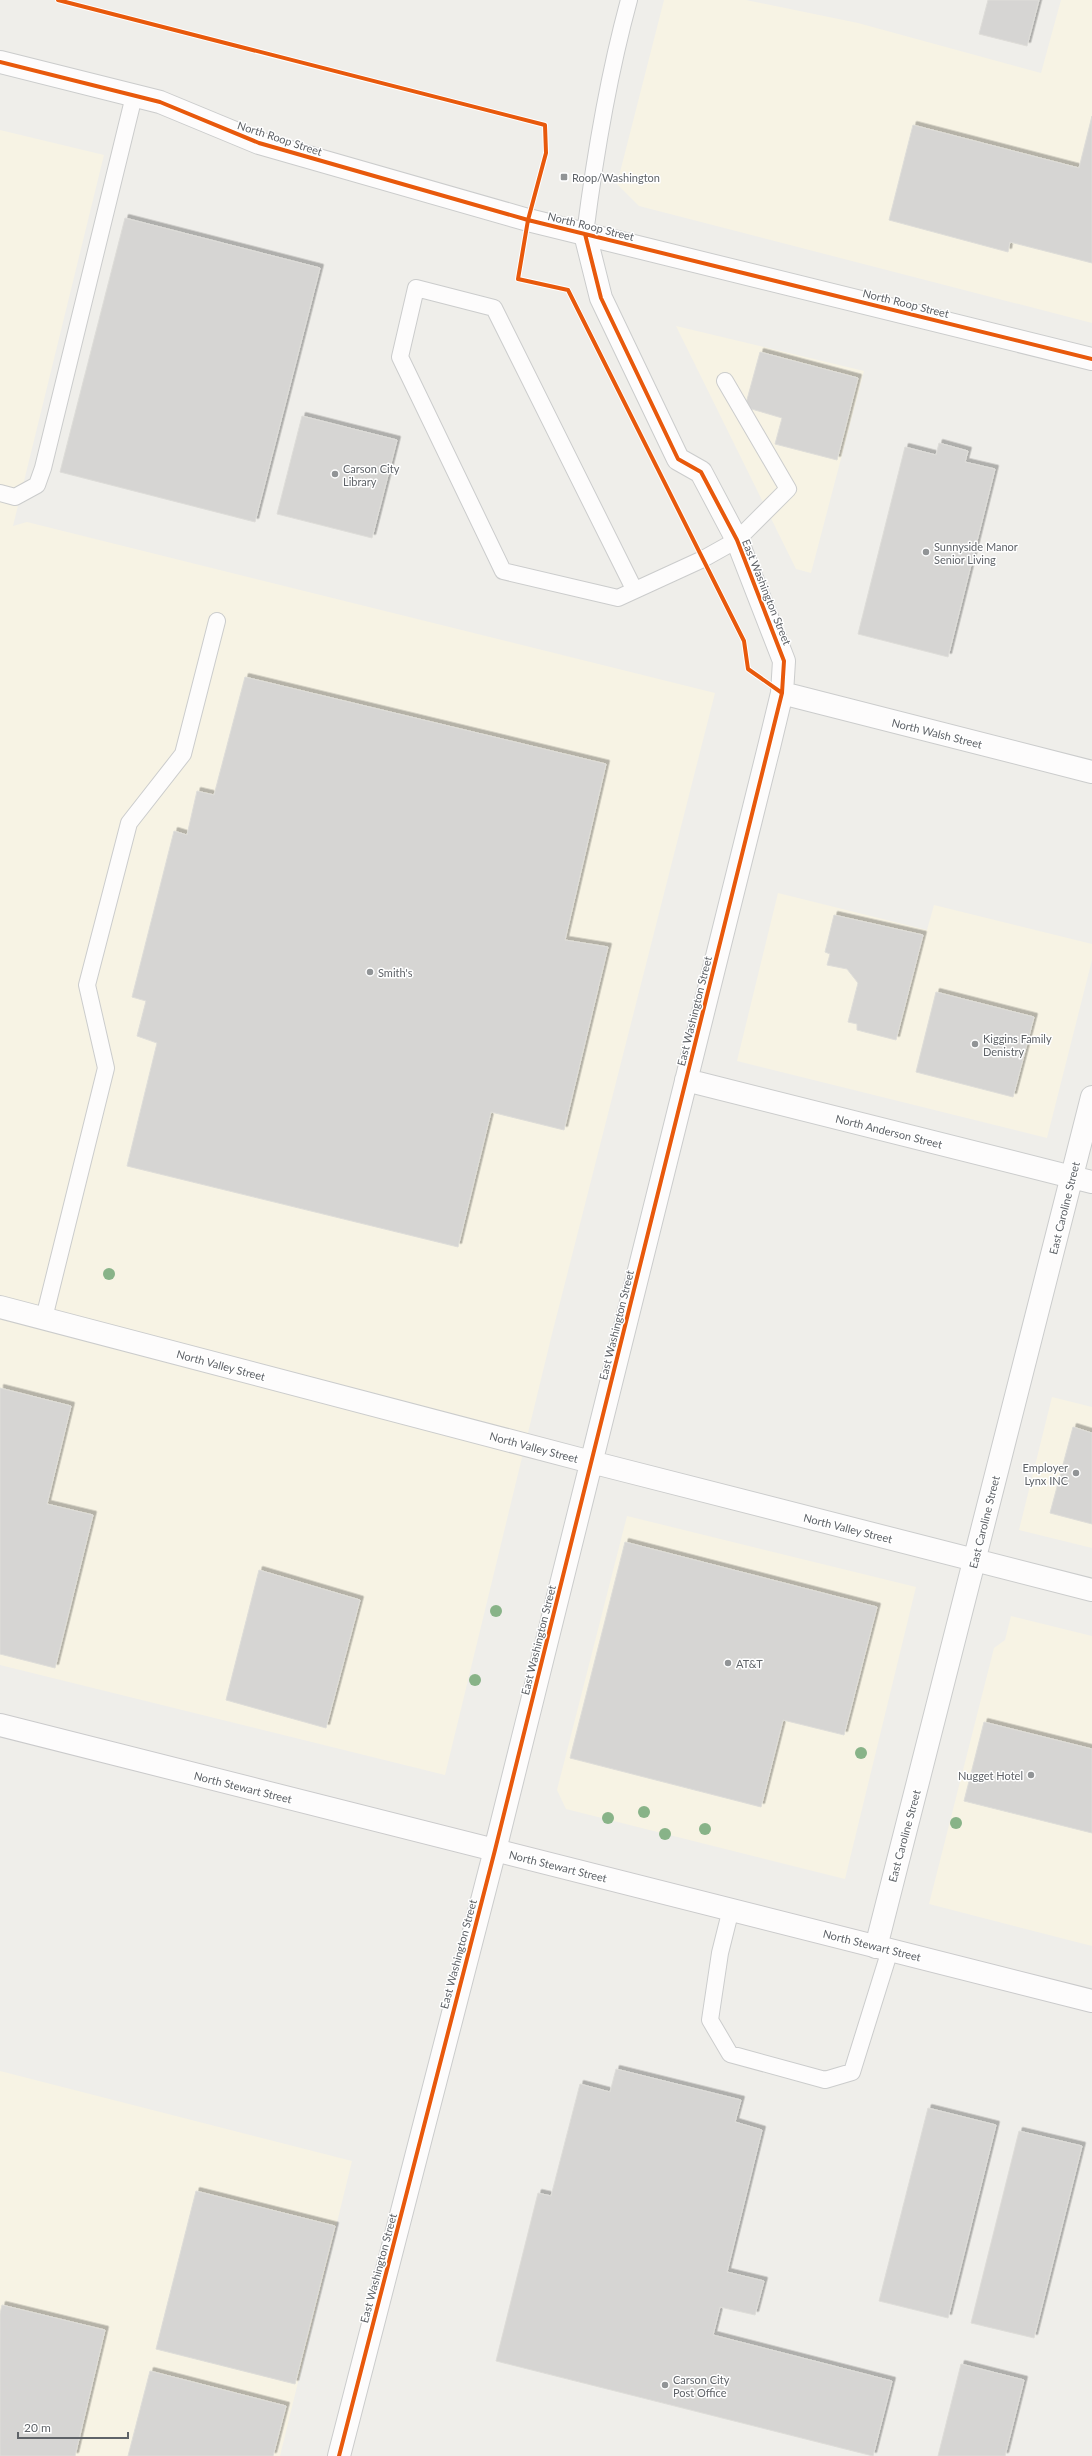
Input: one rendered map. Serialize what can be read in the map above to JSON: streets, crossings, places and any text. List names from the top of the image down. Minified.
{"streets":{"street":["North Roop Street","East Washington Street","North Walsh Street","North Anderson Street","East Caroline Street","North Valley Street","North Stewart Street"]},"crossings":[["North Roop Street","East Washington Street"],["East Washington Street","North Walsh Street"],["East Washington Street","North Anderson Street"],["East Washington Street","North Valley Street"],["East Washington Street","North Stewart Street"],["North Anderson Street","East Caroline Street"],["East Caroline Street","North Valley Street"],["East Caroline Street","North Stewart Street"]],"places":{"transit":["Roop/Washington"],"other":["Carson City Library","Sunnyside Manor Senior Living","Smith's","Kiggins Family Denistry","Employer Lynx INC","AT&T","Nugget Hotel","Carson City Post Office"]},"scale_bar":"20 m"}
